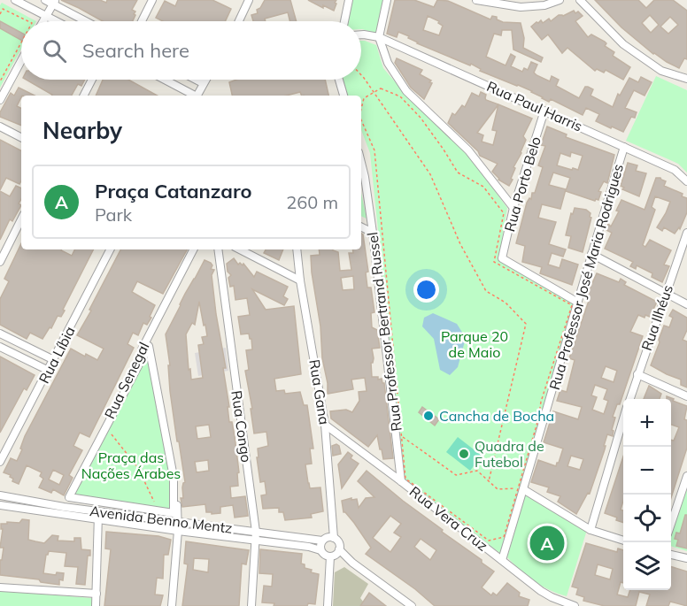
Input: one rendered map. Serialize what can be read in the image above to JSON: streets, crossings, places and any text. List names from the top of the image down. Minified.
{"streets":{"street":["Rua Paul Harris","Rua Porto Belo","Rua Professor José Maria Rodrigues","Rua Ilhéus","Rua Professor Bertrand Russel","Rua Líbia","Rua Senegal","Rua Gana","Rua Congo","Rua Vera Cruz","Avenida Benno Mentz"]},"crossings":[["Rua Paul Harris","Rua Porto Belo"],["Rua Paul Harris","Rua Professor José Maria Rodrigues"],["Rua Porto Belo","Rua Professor José Maria Rodrigues"],["Rua Professor José Maria Rodrigues","Rua Vera Cruz"],["Rua Professor Bertrand Russel","Rua Vera Cruz"],["Rua Senegal","Avenida Benno Mentz"],["Rua Gana","Rua Vera Cruz"],["Rua Gana","Avenida Benno Mentz"],["Rua Congo","Avenida Benno Mentz"]],"parks":["Parque 20 de Maio","Praça das Nações Árabes"],"places":["Cancha de Bocha","Quadra de Futebol"],"page":{"search":"Search here","heading":"Nearby","list":[{"mark":"A","name":"Praça Catanzaro","note":"Park","value":"260 m"}],"map_buttons":["+","−"],"pins":"A"}}
